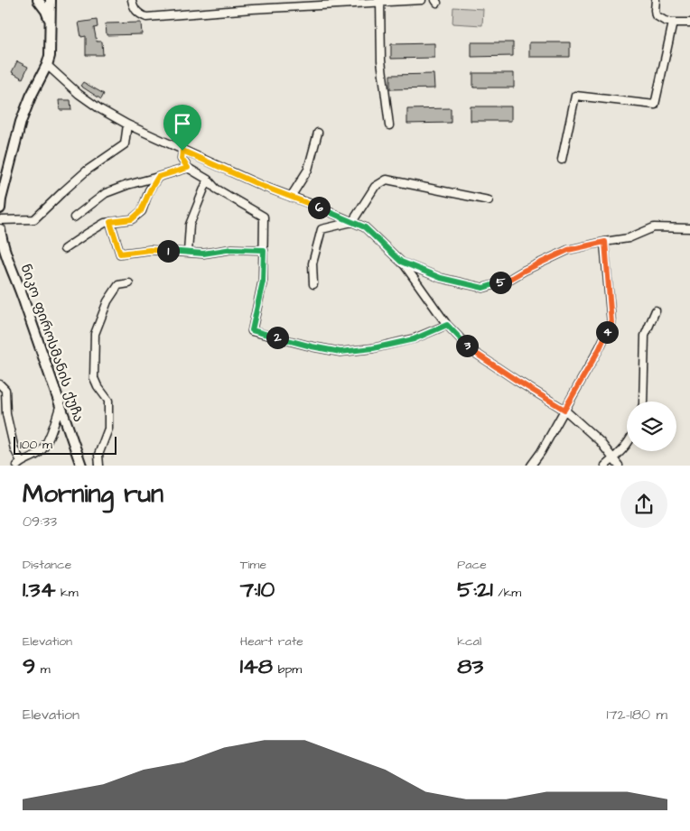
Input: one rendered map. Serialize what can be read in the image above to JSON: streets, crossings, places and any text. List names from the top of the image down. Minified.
{"streets":{"main road":["ნიკო ფიროსმანის ქუჩა"]},"scale_bar":"100 m","page":{"pins":["6","1","5","4","2","3"],"scale":"100 m","heading":["Morning run","09:33"],"stats":[["Distance","1.34 km"],["Time","7:10"],["Pace","5:21 /km"],["Elevation","9 m"],["Heart rate","148 bpm"],["kcal","83"]],"chart":["Elevation","172–180 m"]}}
